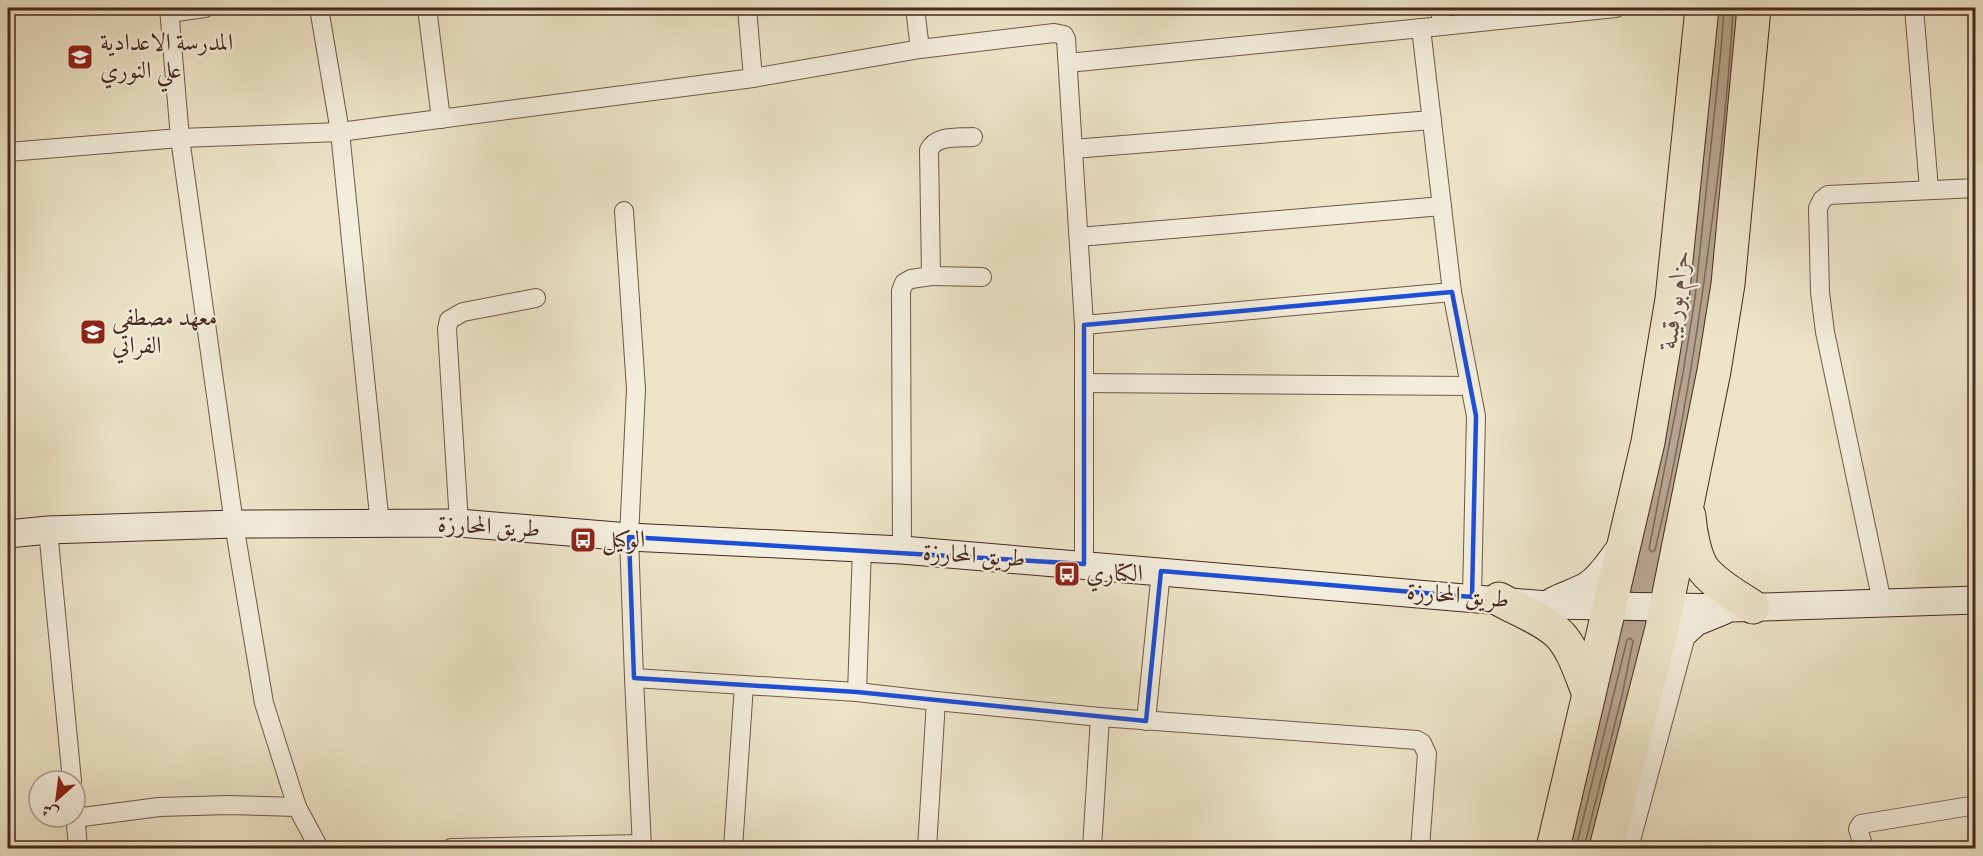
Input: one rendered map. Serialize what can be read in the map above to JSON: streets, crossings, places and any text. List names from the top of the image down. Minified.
{"streets":{"main road":["طريق المحارزة"]},"water":["حزام بورقيبة"],"places":{"school or university":["المدرسة الاعدادية علي النوري","معهد مصطفى الفراتي"],"bus stop":["الوكيل","الكتاري"]},"north":"bottom left"}
